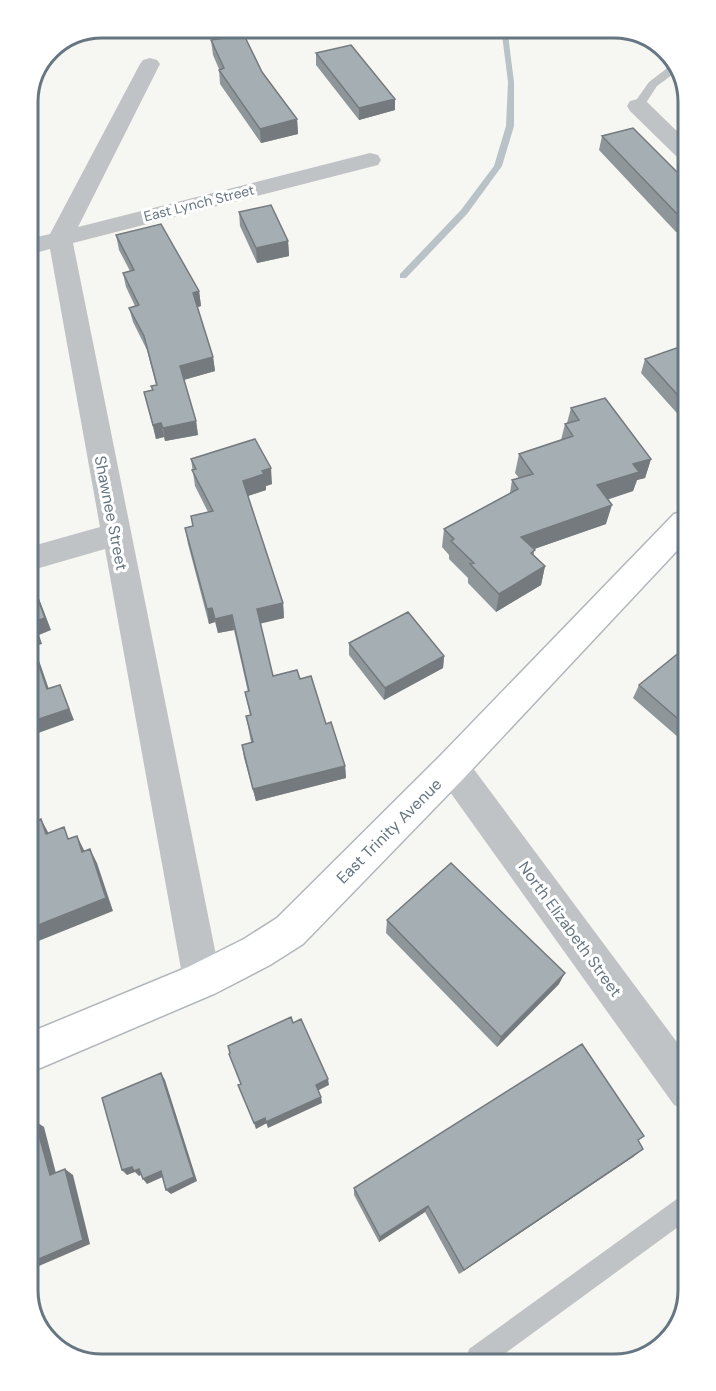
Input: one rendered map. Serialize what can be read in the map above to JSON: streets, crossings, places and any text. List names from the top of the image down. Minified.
{"streets":{"street":["East Lynch Street","Shawnee Street","East Trinity Avenue","North Elizabeth Street"]},"crossings":[["East Lynch Street","Shawnee Street"],["Shawnee Street","East Trinity Avenue"],["East Trinity Avenue","North Elizabeth Street"]]}
